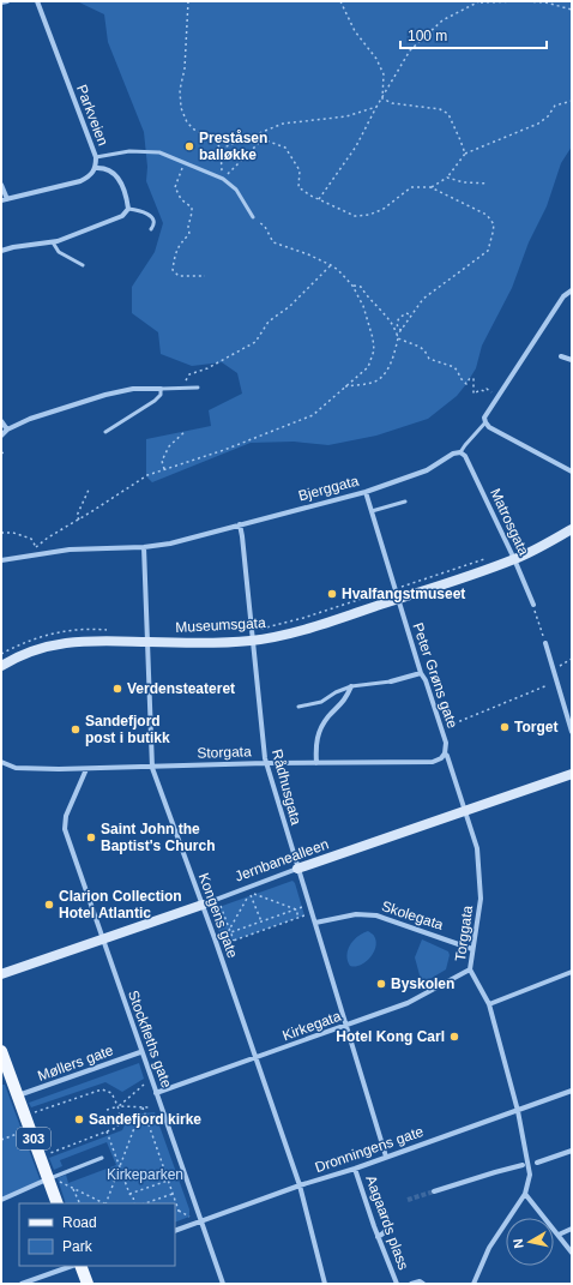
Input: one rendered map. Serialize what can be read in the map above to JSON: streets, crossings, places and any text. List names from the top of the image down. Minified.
{"streets":{"main road":["303"],"street":["Parkveien","Bjerggata","Matrosgata","Museumsgata","Peter Grøns gate","Storgata","Rådhusgata","Jernbanealleen","Kongens gate","Skolegata","Torggata","Kirkegata","Stockfleths gate","Møllers gate","Dronningens gate","Aagaards plass"]},"crossings":[["Bjerggata","Matrosgata"],["Bjerggata","Peter Grøns gate"],["Bjerggata","Rådhusgata"],["Bjerggata","Kongens gate"],["Matrosgata","Museumsgata"],["Museumsgata","Peter Grøns gate"],["Museumsgata","Rådhusgata"],["Museumsgata","Kongens gate"],["Peter Grøns gate","Storgata"],["Peter Grøns gate","Jernbanealleen"],["Peter Grøns gate","Torggata"],["Storgata","Rådhusgata"],["Storgata","Kongens gate"],["Storgata","Stockfleths gate"],["Rådhusgata","Jernbanealleen"],["Rådhusgata","Skolegata"],["Rådhusgata","Kirkegata"],["Rådhusgata","Dronningens gate"],["Jernbanealleen","Kongens gate"],["Jernbanealleen","Torggata"],["Jernbanealleen","Stockfleths gate"],["Kongens gate","Kirkegata"],["Kongens gate","Dronningens gate"],["Skolegata","Torggata"],["Torggata","Kirkegata"],["Torggata","Dronningens gate"],["Kirkegata","Stockfleths gate"],["Stockfleths gate","Møllers gate"],["Stockfleths gate","Dronningens gate"],["Møllers gate","303"],["Dronningens gate","Aagaards plass"]],"parks":["Kirkeparken"],"places":["Preståsen balløkke","Hvalfangstmuseet","Verdensteateret","Torget","Sandefjord post i butikk","Saint John the Baptist's Church","Clarion Collection Hotel Atlantic","Byskolen","Hotel Kong Carl","Sandefjord kirke"],"legend":["Road","Park"],"scale_bar":"100 m","north":"left"}
